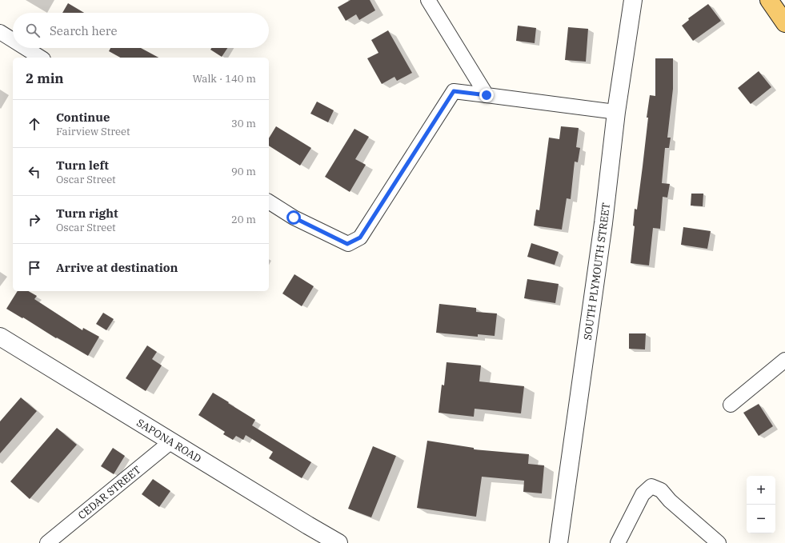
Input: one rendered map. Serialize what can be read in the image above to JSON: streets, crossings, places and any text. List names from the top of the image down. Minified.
{"streets":{"street":["SOUTH PLYMOUTH STREET","SAPONA ROAD","CEDAR STREET"]},"crossings":[["SAPONA ROAD","CEDAR STREET"]],"page":{"search":"Search here","heading":["2 min","Walk · 140 m"],"list":[["Continue","Fairview Street","30 m"],["Turn left","Oscar Street","90 m"],["Turn right","Oscar Street","20 m"],"Arrive at destination"],"map_buttons":["+","−"]}}
